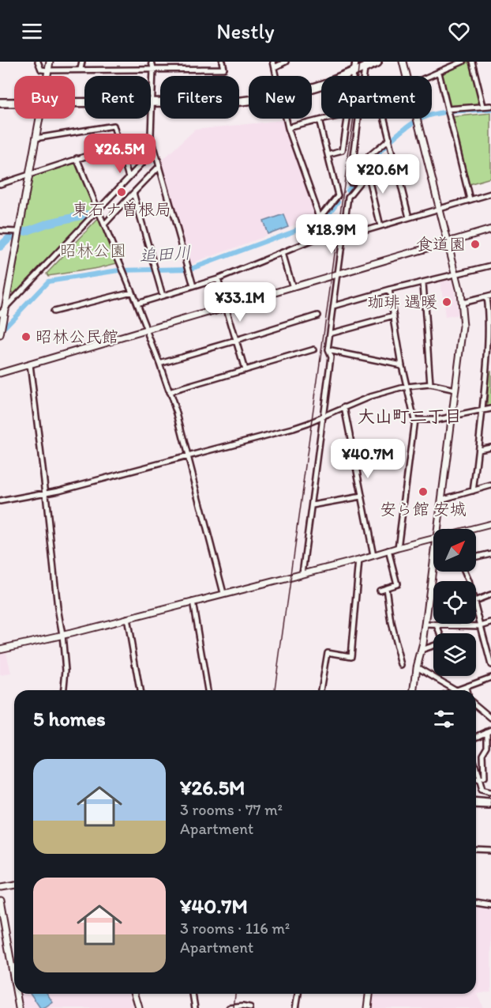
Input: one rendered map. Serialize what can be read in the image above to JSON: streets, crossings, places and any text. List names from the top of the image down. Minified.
{"districts":["大山町二丁目"],"water":["追田川"],"parks":["昭林公園"],"places":["東石ナ曽根局","食道園","珈琲 遇暖","昭林公民館","安ら館 安城"],"north":"top right","page":{"header":"Nestly","chip":["Buy","Rent","Filters","New","Apartment"],"price":["¥26.5M","¥20.6M","¥18.9M","¥33.1M","¥40.7M"],"heading":"5 homes","list":[{"name":"¥26.5M","note":"3 rooms · 77 m² · Apartment"},{"name":"¥40.7M","note":"3 rooms · 116 m² · Apartment"}]}}
